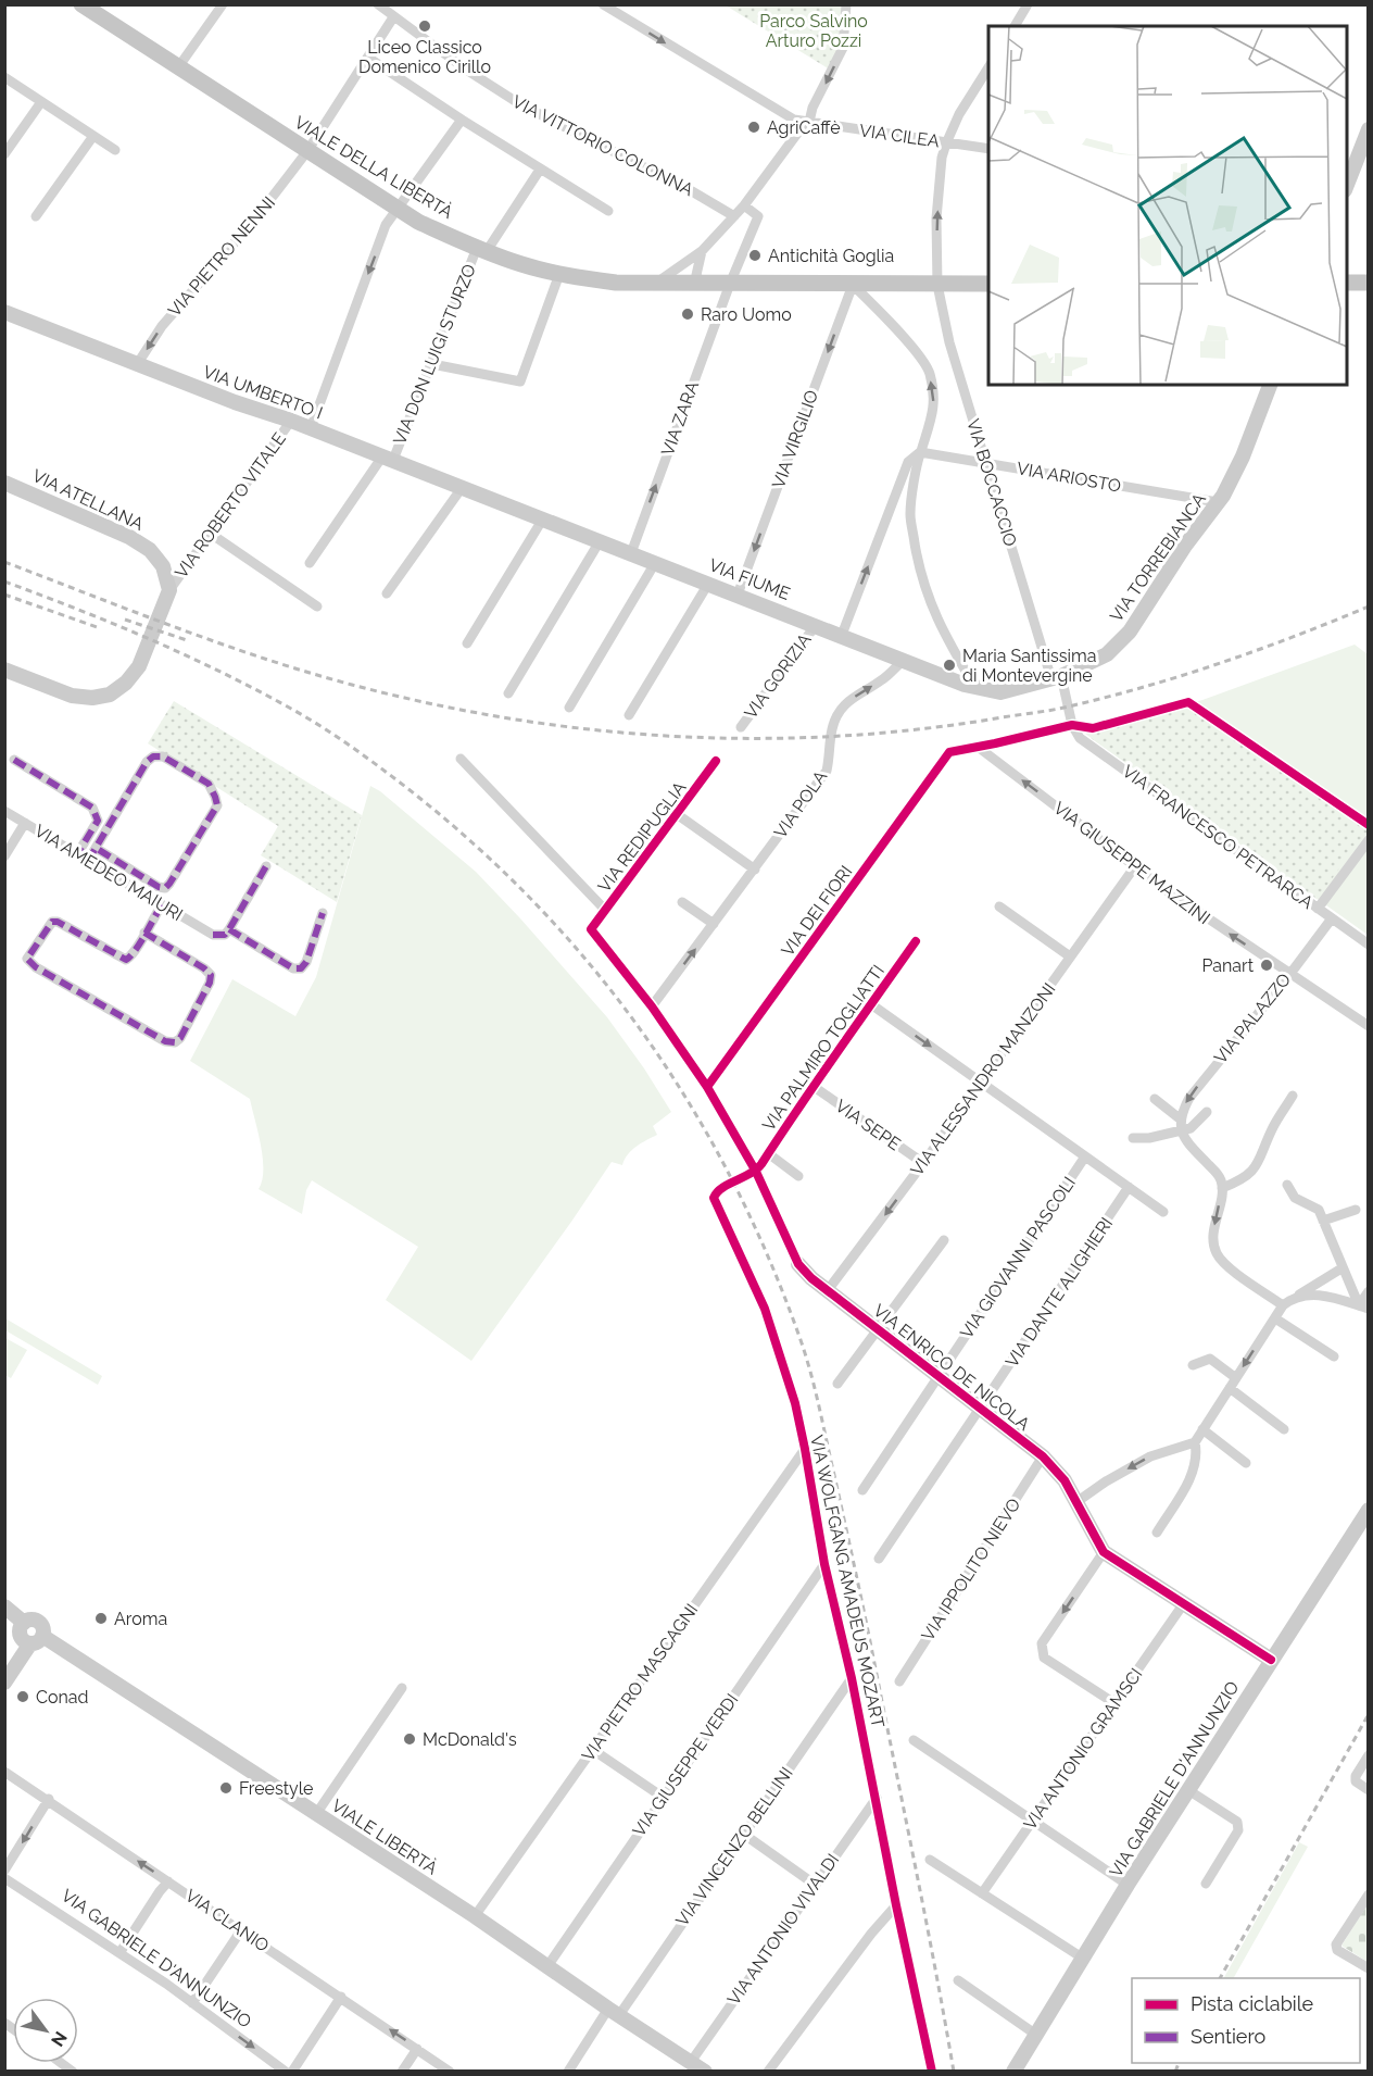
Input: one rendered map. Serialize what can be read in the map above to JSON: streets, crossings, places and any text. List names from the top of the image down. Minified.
{"streets":{"main road":["VIALE DELLA LIBERTÀ"],"street":["VIA CILEA","VIA VITTORIO COLONNA","VIA PIETRO NENNI","VIA DON LUIGI STURZO","VIA UMBERTO I","VIA ZARA","VIA VIRGILIO","VIA ARIOSTO","VIA BOCCACCIO","VIA ATELLANA","VIA ROBERTO VITALE","VIA TORREBIANCA","VIA FIUME","VIA GORIZIA","VIA POLA","VIA REDIPUGLIA","VIA FRANCESCO PETRARCA","VIA GIUSEPPE MAZZINI","VIA AMEDEO MAIURI","VIA DEI FIORI","VIA PALAZZO","VIA PALMIRO TOGLIATTI","VIA ALESSANDRO MANZONI","VIA SEPE","VIA GIOVANNI PASCOLI","VIA DANTE ALIGHIERI","VIA ENRICO DE NICOLA","VIA IPPOLITO NIEVO","VIA WOLFGANG AMADEUS MOZART","VIA PIETRO MASCAGNI","VIA ANTONIO GRAMSCI","VIA GIUSEPPE VERDI","VIA GABRIELE D'ANNUNZIO","VIALE LIBERTÀ","VIA VINCENZO BELLINI","VIA CLANIO","VIA ANTONIO VIVALDI"]},"crossings":[["VIA VITTORIO COLONNA","VIA PIETRO NENNI"],["VIALE DELLA LIBERTÀ","VIA PIETRO NENNI"],["VIALE DELLA LIBERTÀ","VIA DON LUIGI STURZO"],["VIALE DELLA LIBERTÀ","VIA ZARA"],["VIALE DELLA LIBERTÀ","VIA VIRGILIO"],["VIALE DELLA LIBERTÀ","VIA BOCCACCIO"],["VIA PIETRO NENNI","VIA UMBERTO I"],["VIA DON LUIGI STURZO","VIA UMBERTO I"],["VIA UMBERTO I","VIA ROBERTO VITALE"],["VIA UMBERTO I","VIA FIUME"],["VIA ZARA","VIA FIUME"],["VIA VIRGILIO","VIA FIUME"],["VIA ARIOSTO","VIA BOCCACCIO"],["VIA ARIOSTO","VIA TORREBIANCA"],["VIA BOCCACCIO","VIA TORREBIANCA"],["VIA BOCCACCIO","VIA FRANCESCO PETRARCA"],["VIA ATELLANA","VIA ROBERTO VITALE"],["VIA TORREBIANCA","VIA FIUME"],["VIA FIUME","VIA GORIZIA"],["VIA FIUME","VIA POLA"],["VIA POLA","VIA REDIPUGLIA"],["VIA FRANCESCO PETRARCA","VIA PALAZZO"],["VIA GIUSEPPE MAZZINI","VIA DEI FIORI"],["VIA GIUSEPPE MAZZINI","VIA PALAZZO"],["VIA GIUSEPPE MAZZINI","VIA ALESSANDRO MANZONI"],["VIA PALMIRO TOGLIATTI","VIA SEPE"],["VIA PALMIRO TOGLIATTI","VIA WOLFGANG AMADEUS MOZART"],["VIA ALESSANDRO MANZONI","VIA SEPE"],["VIA ALESSANDRO MANZONI","VIA ENRICO DE NICOLA"],["VIA GIOVANNI PASCOLI","VIA ENRICO DE NICOLA"],["VIA DANTE ALIGHIERI","VIA ENRICO DE NICOLA"],["VIA ENRICO DE NICOLA","VIA IPPOLITO NIEVO"],["VIA WOLFGANG AMADEUS MOZART","VIA PIETRO MASCAGNI"],["VIA WOLFGANG AMADEUS MOZART","VIA GIUSEPPE VERDI"],["VIA WOLFGANG AMADEUS MOZART","VIA VINCENZO BELLINI"],["VIA WOLFGANG AMADEUS MOZART","VIA ANTONIO VIVALDI"],["VIA PIETRO MASCAGNI","VIALE LIBERTÀ"],["VIA GIUSEPPE VERDI","VIALE LIBERTÀ"],["VIALE LIBERTÀ","VIA VINCENZO BELLINI"],["VIALE LIBERTÀ","VIA ANTONIO VIVALDI"]],"one_way":["VIA CILEA","VIA PIETRO NENNI","VIA ZARA","VIA VIRGILIO","VIA POLA","VIA GIUSEPPE MAZZINI","VIA PALAZZO","VIA CLANIO"],"parks":["Parco Salvino Arturo Pozzi"],"places":["Liceo Classico Domenico Cirillo","AgriCaffè","Antichità Goglia","Raro Uomo","Maria Santissima di Montevergine","Panart","Aroma","Conad","McDonald's","Freestyle"],"legend":["Pista ciclabile","Sentiero"],"north":"bottom right"}
